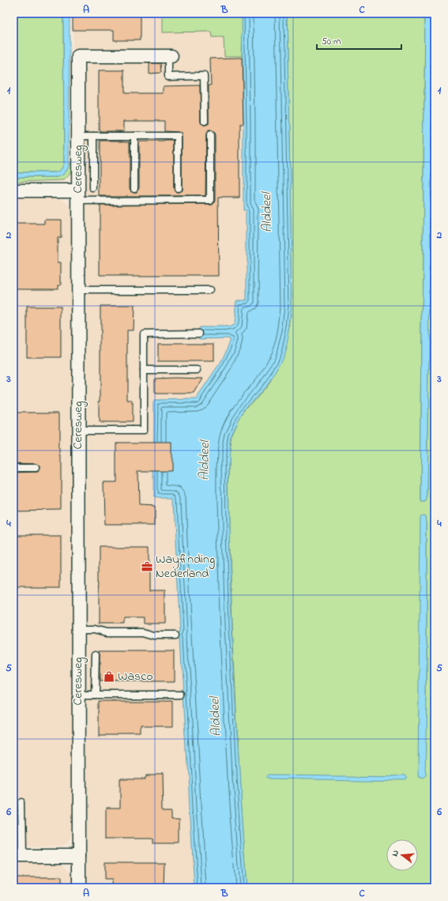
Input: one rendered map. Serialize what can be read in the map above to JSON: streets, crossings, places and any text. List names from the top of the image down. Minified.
{"streets":{"street":["Ceresweg"]},"water":["Alddeel"],"places":{"office":["Wayfinding Nederland"],"shop":["Wasco"]},"scale_bar":"50 m","north":"left","grid":{"columns":["A","B","C"],"rows":["1","2","3","4","5","6"]}}
